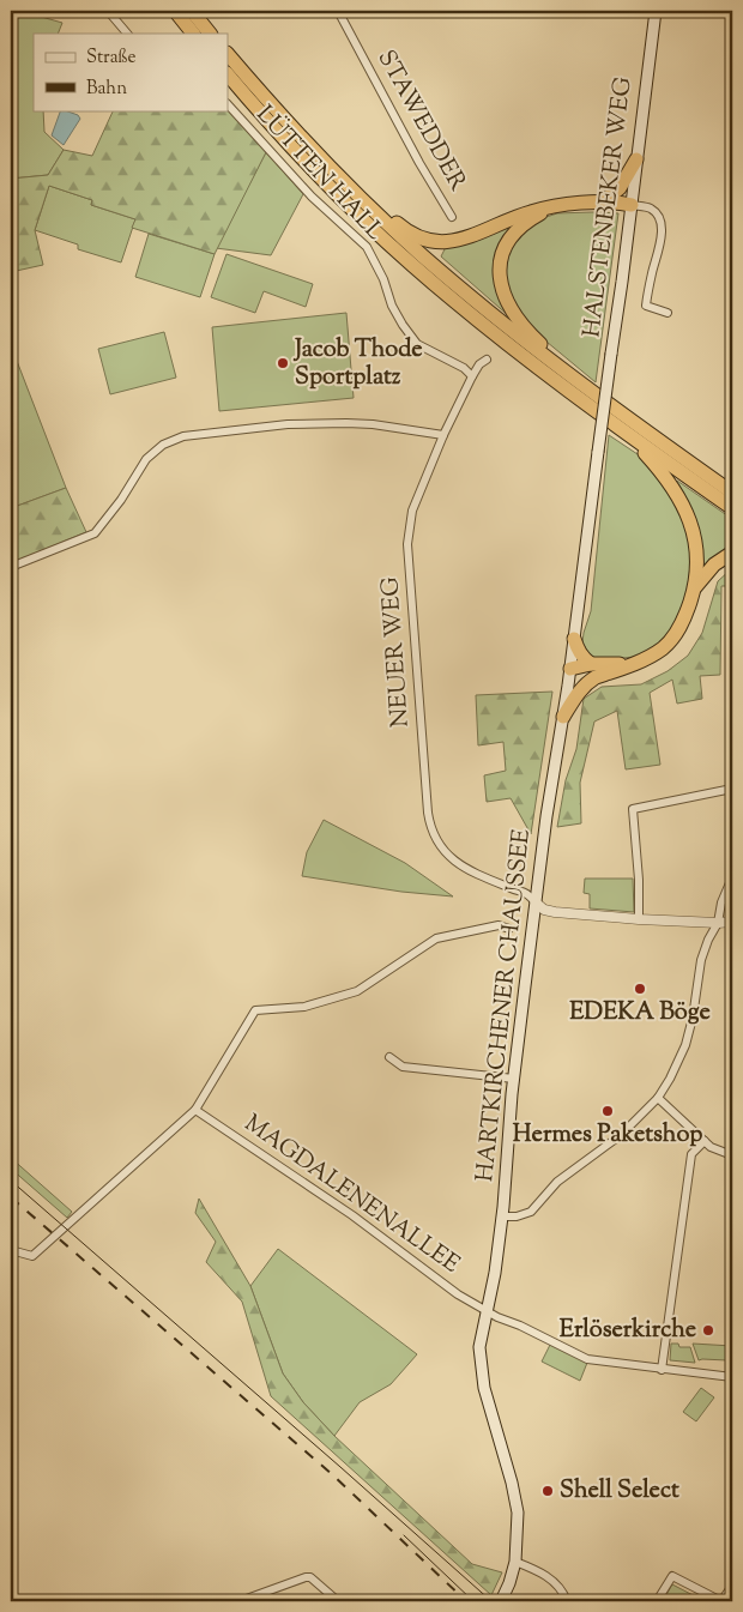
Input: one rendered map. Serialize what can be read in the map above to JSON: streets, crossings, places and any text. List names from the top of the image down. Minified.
{"streets":{"main road":["HALSTENBEKER WEG","HARTKIRCHENER CHAUSSEE"],"street":["STAWEDDER","LÜTTEN HALL","NEUER WEG","MAGDALENENALLEE"]},"crossings":[["LÜTTEN HALL","NEUER WEG"],["HALSTENBEKER WEG","HARTKIRCHENER CHAUSSEE"],["NEUER WEG","HARTKIRCHENER CHAUSSEE"],["HARTKIRCHENER CHAUSSEE","MAGDALENENALLEE"]],"places":["Jacob Thode Sportplatz","EDEKA Böge","Hermes Paketshop","Erlöserkirche","Shell Select"],"legend":["Straße","Bahn"]}
